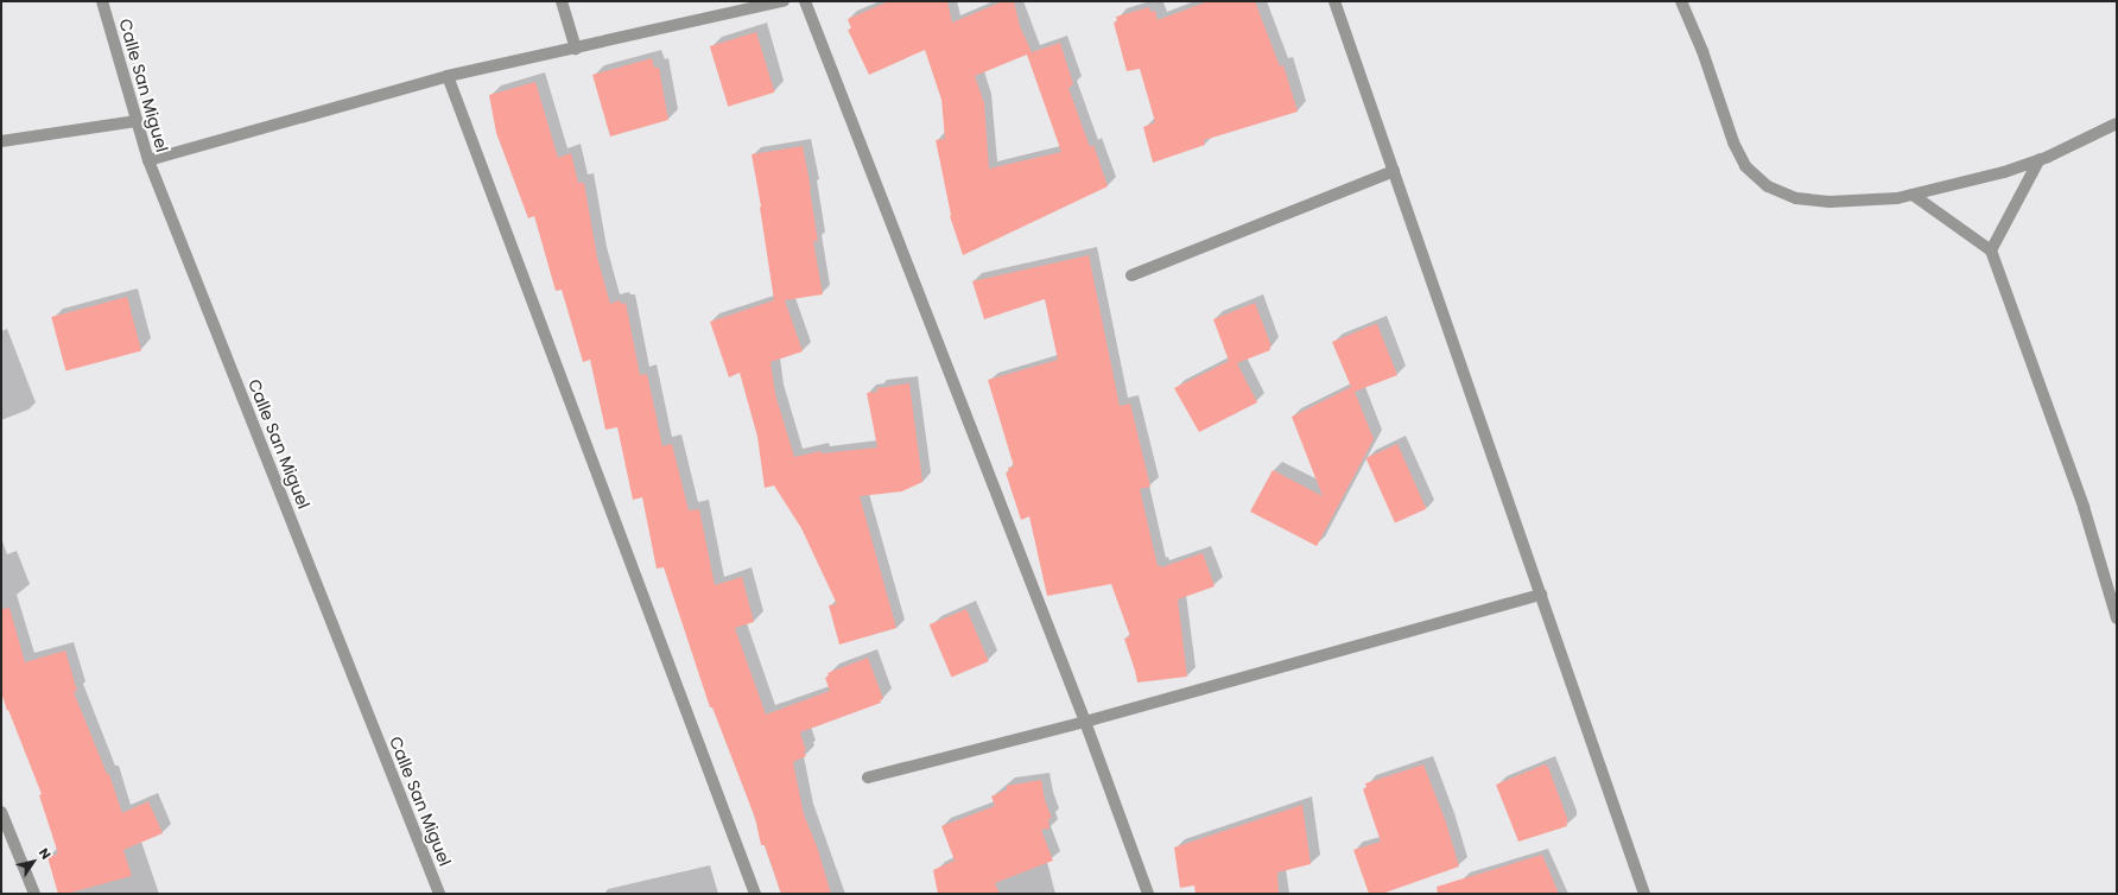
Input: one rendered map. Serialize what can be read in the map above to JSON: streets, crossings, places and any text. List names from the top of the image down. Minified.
{"streets":{"street":["Calle San Miguel"]},"north":"top right"}
